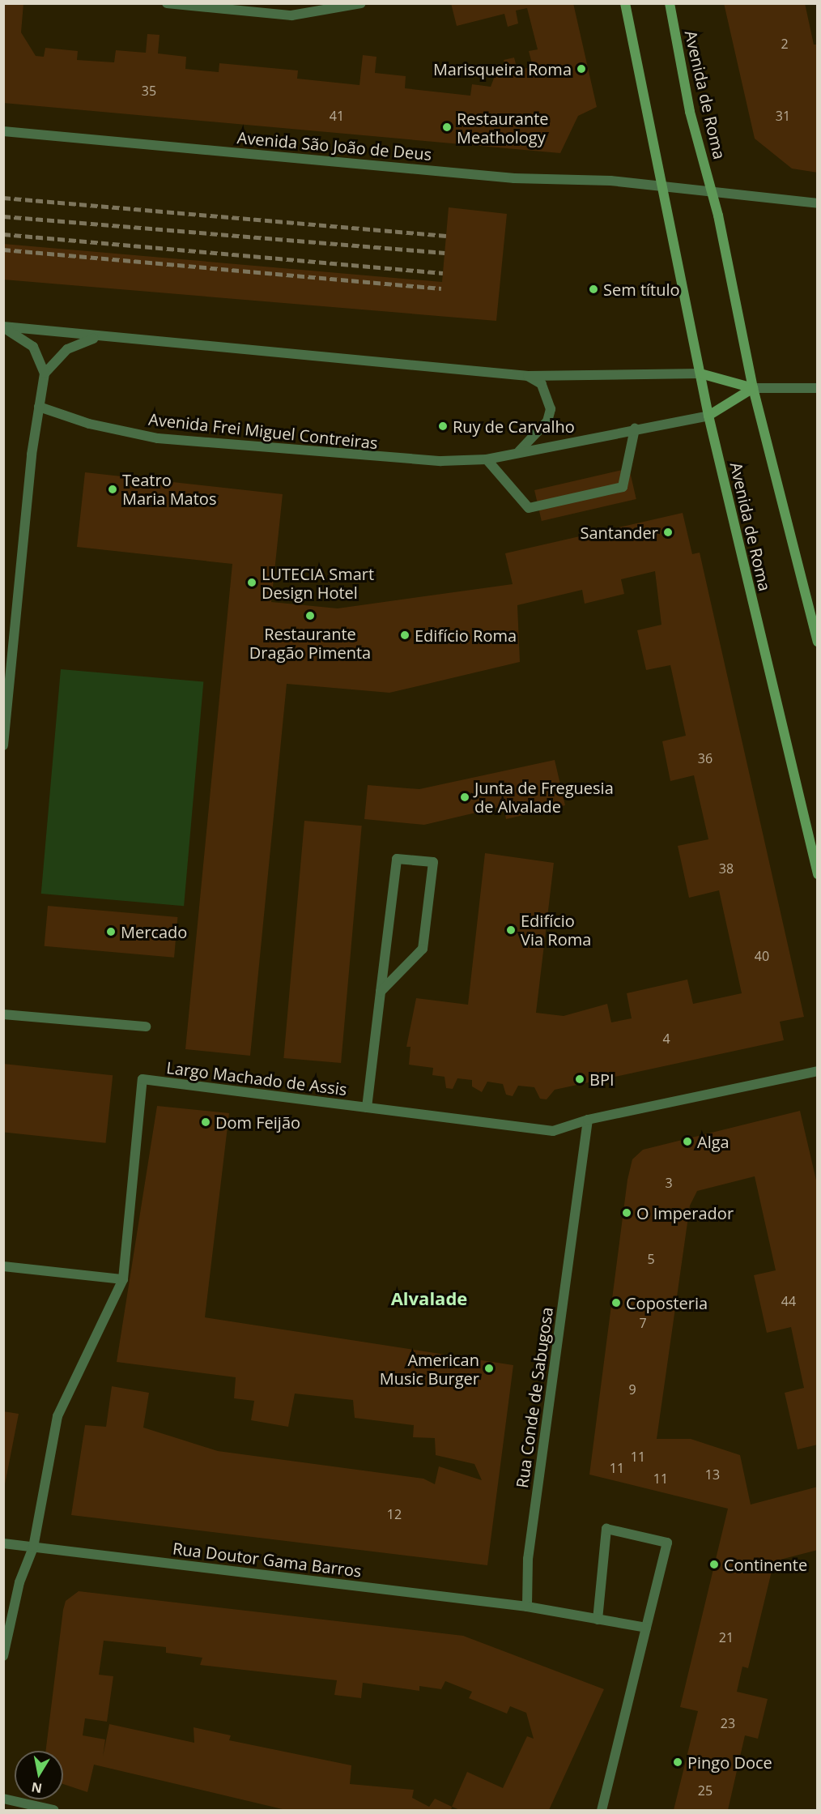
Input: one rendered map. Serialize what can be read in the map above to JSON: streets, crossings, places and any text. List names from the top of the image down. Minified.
{"streets":{"main road":["Avenida de Roma"],"street":["Avenida São João de Deus","Avenida Frei Miguel Contreiras","Largo Machado de Assis","Rua Conde de Sabugosa","Rua Doutor Gama Barros"]},"crossings":[["Avenida de Roma","Avenida São João de Deus"],["Avenida de Roma","Avenida Frei Miguel Contreiras"],["Largo Machado de Assis","Rua Conde de Sabugosa"],["Rua Conde de Sabugosa","Rua Doutor Gama Barros"]],"districts":["Alvalade"],"places":["Marisqueira Roma","Restaurante Meathology","Sem título","Ruy de Carvalho","Teatro Maria Matos","Santander","LUTECIA Smart Design Hotel","Restaurante Dragão Pimenta","Edifício Roma","Junta de Freguesia de Alvalade","Edifício Via Roma","Mercado","BPI","Dom Feijão","Alga","O Imperador","Coposteria","American Music Burger","Continente","Pingo Doce"],"house_numbers":["2","35","41","31","36","38","40","4","3","5","44","7","9","11","11","13","11","12","21","23","25"],"north":"bottom"}
